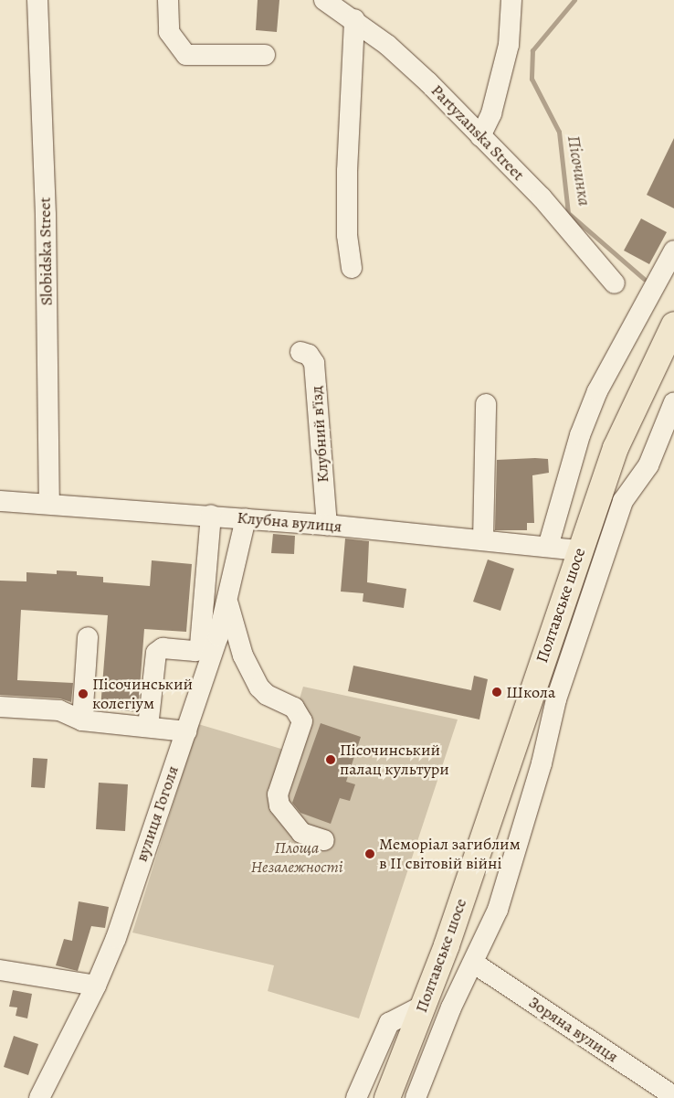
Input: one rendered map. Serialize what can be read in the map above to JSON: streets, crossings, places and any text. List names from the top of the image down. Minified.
{"streets":{"highway":["Полтавське шосе"],"street":["Partyzanska Street","Slobidska Street","Клубний в’їзд","Клубна вулиця","вулиця Гоголя","Зоряна вулиця"]},"crossings":[["Slobidska Street","Клубна вулиця"],["Клубний в’їзд","Клубна вулиця"],["Клубна вулиця","Полтавське шосе"],["Клубна вулиця","вулиця Гоголя"]],"water":["Пісочинка"],"parks":["Площа Незалежності"],"places":["Школа","Пісочинський колегіум","Пісочинський палац культури","Меморіал загиблим в II світовій війні"]}
